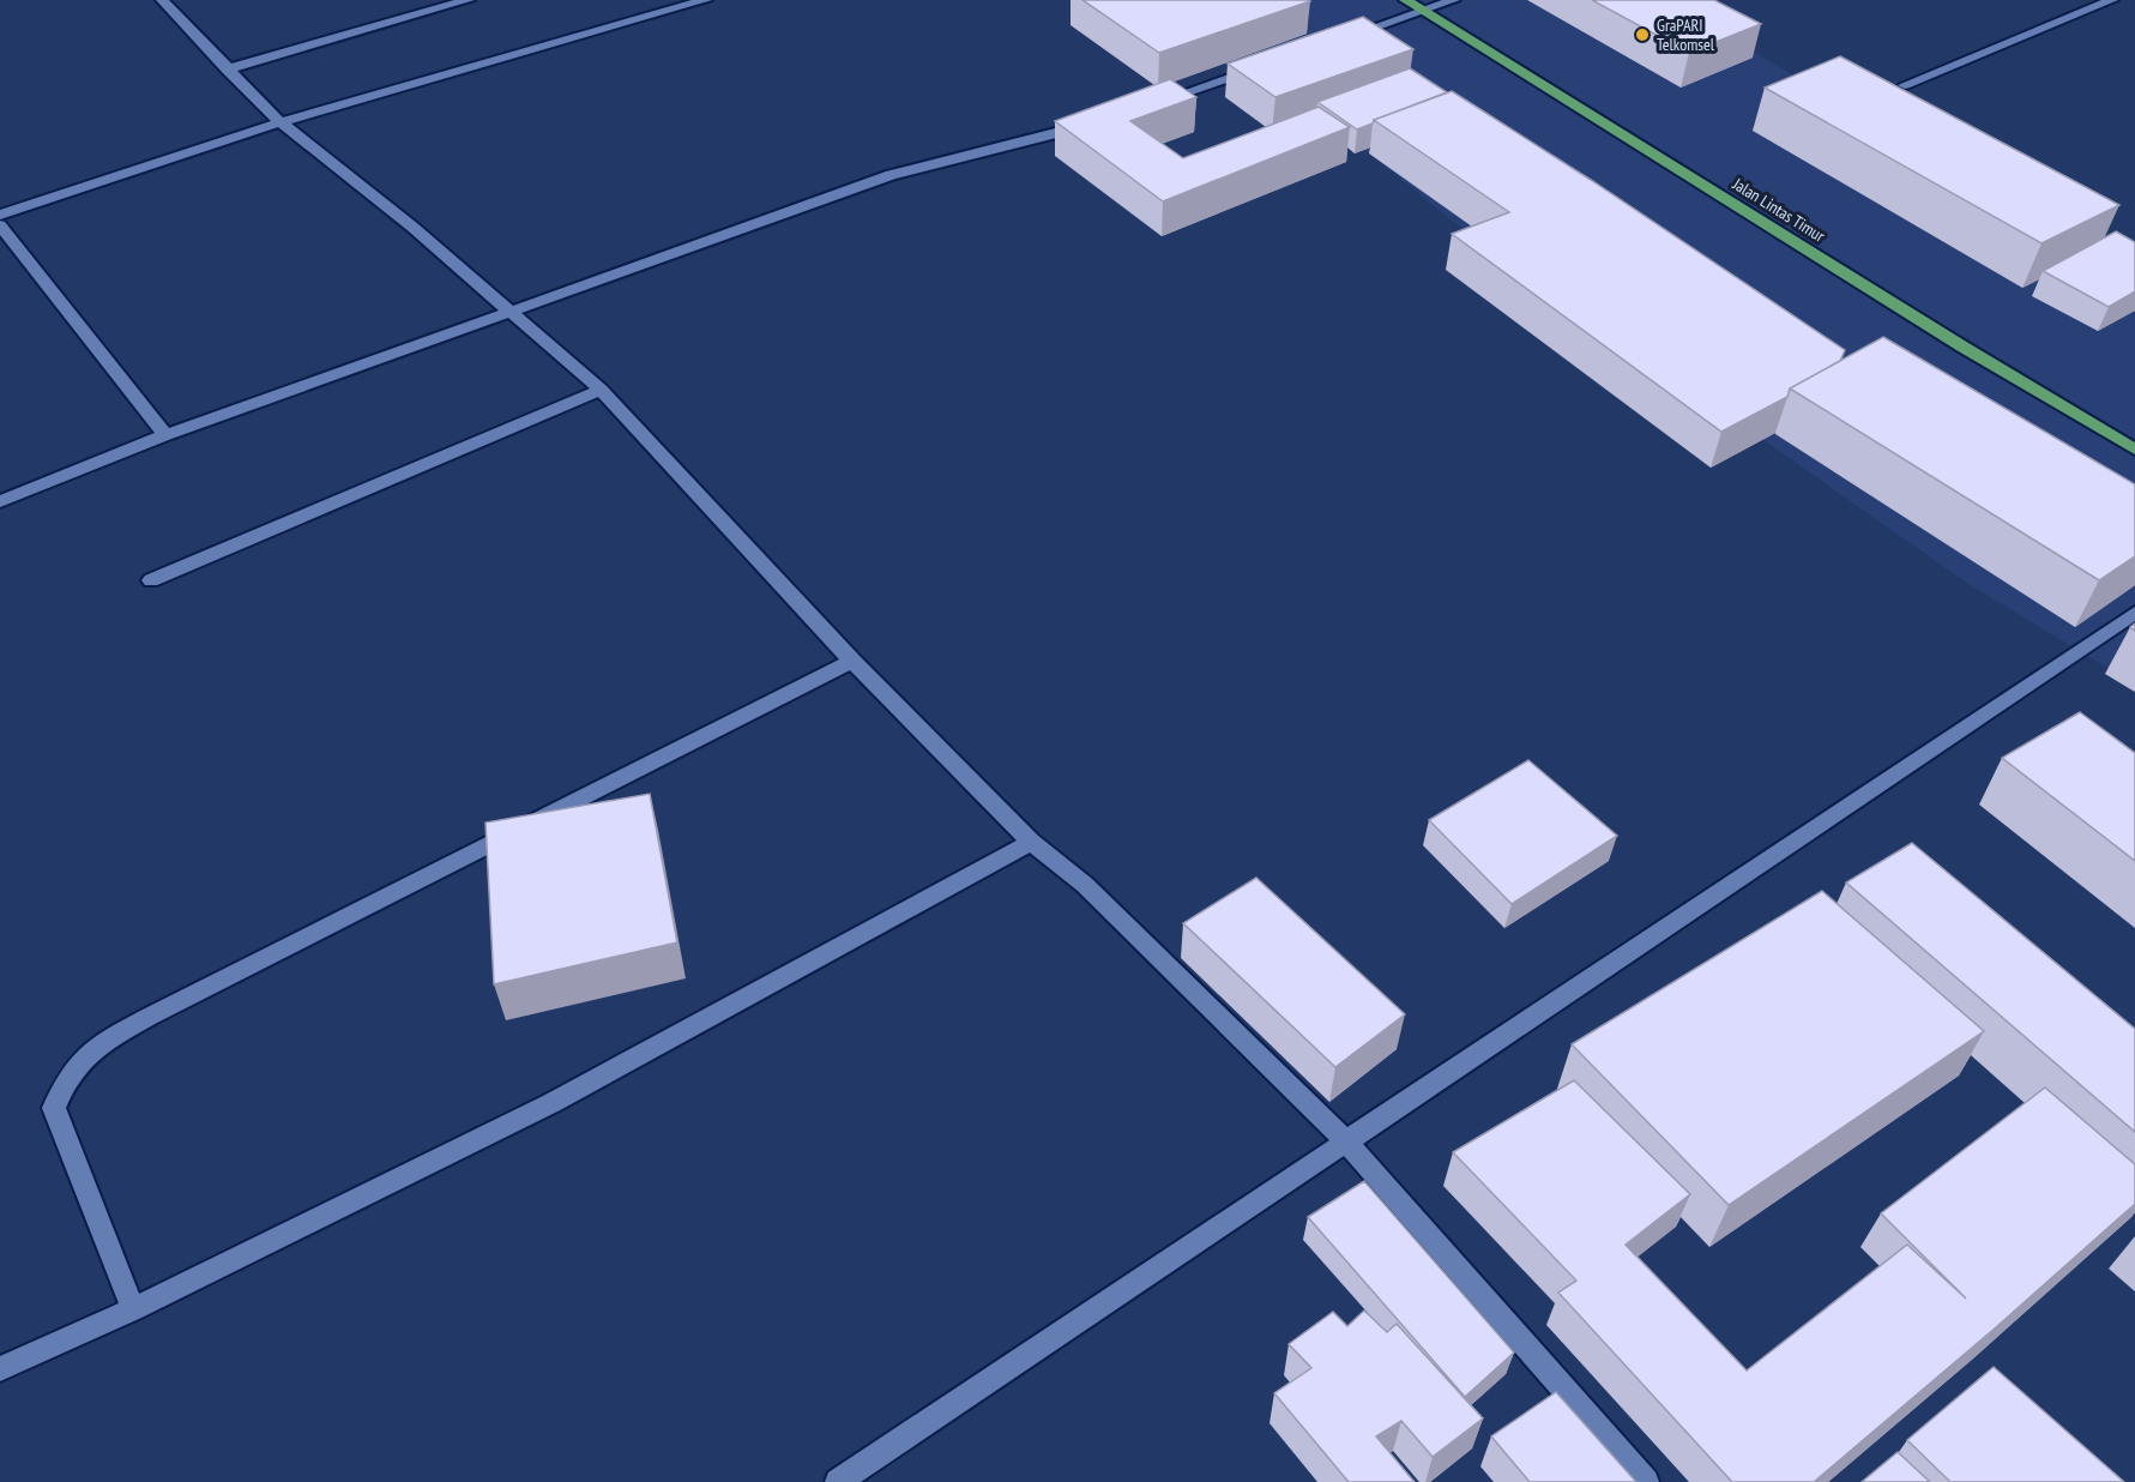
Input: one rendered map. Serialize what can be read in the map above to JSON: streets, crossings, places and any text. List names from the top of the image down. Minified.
{"streets":{"highway":["Jalan Lintas Timur"]},"places":["GraPARI Telkomsel"]}
